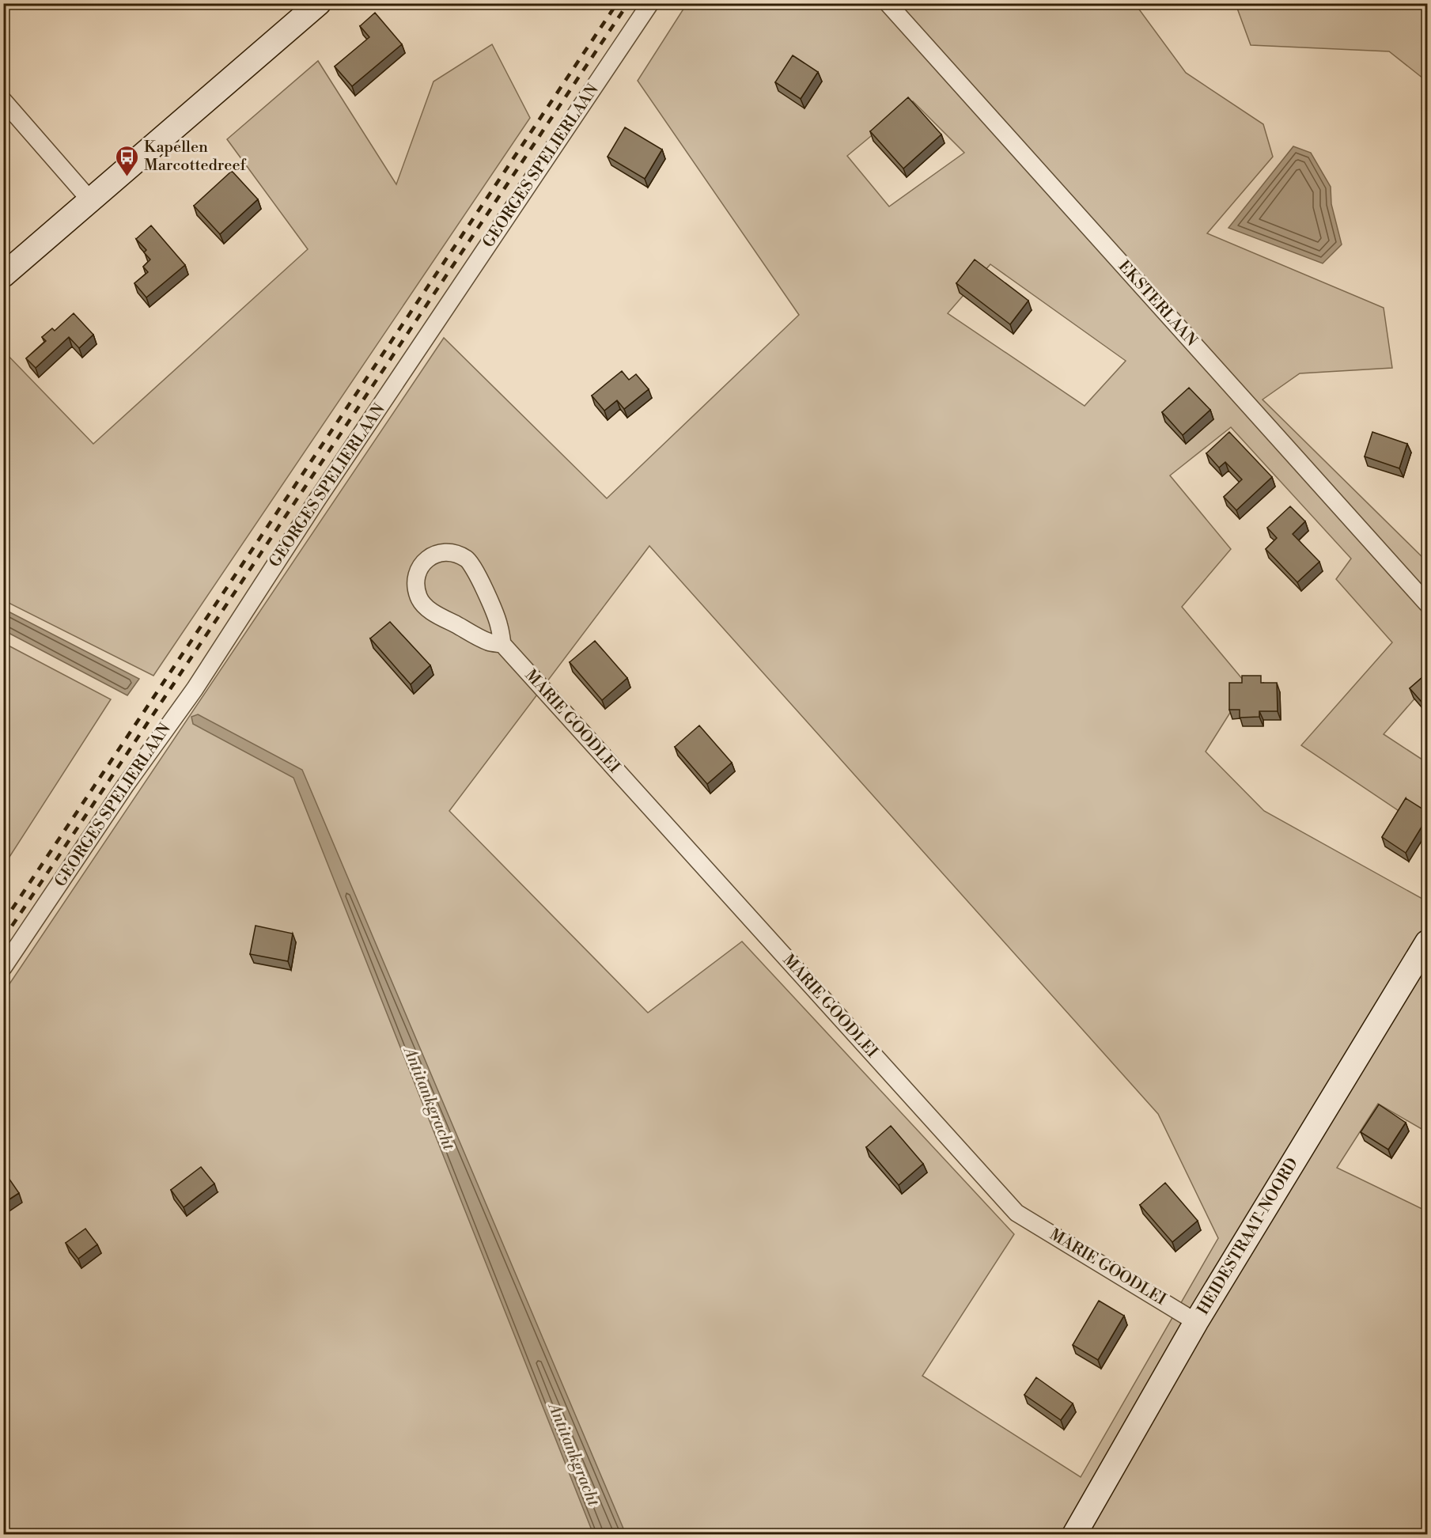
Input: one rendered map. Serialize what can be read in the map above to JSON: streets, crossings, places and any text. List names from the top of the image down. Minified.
{"streets":{"street":["GEORGES SPELIERLAAN","EKSTERLAAN","MARIE GOODLEI","HEIDESTRAAT-NOORD"]},"crossings":[["MARIE GOODLEI","HEIDESTRAAT-NOORD"]],"water":["Antitankgracht"],"places":{"bus stop":["Kapellen Marcottedreef"]}}
